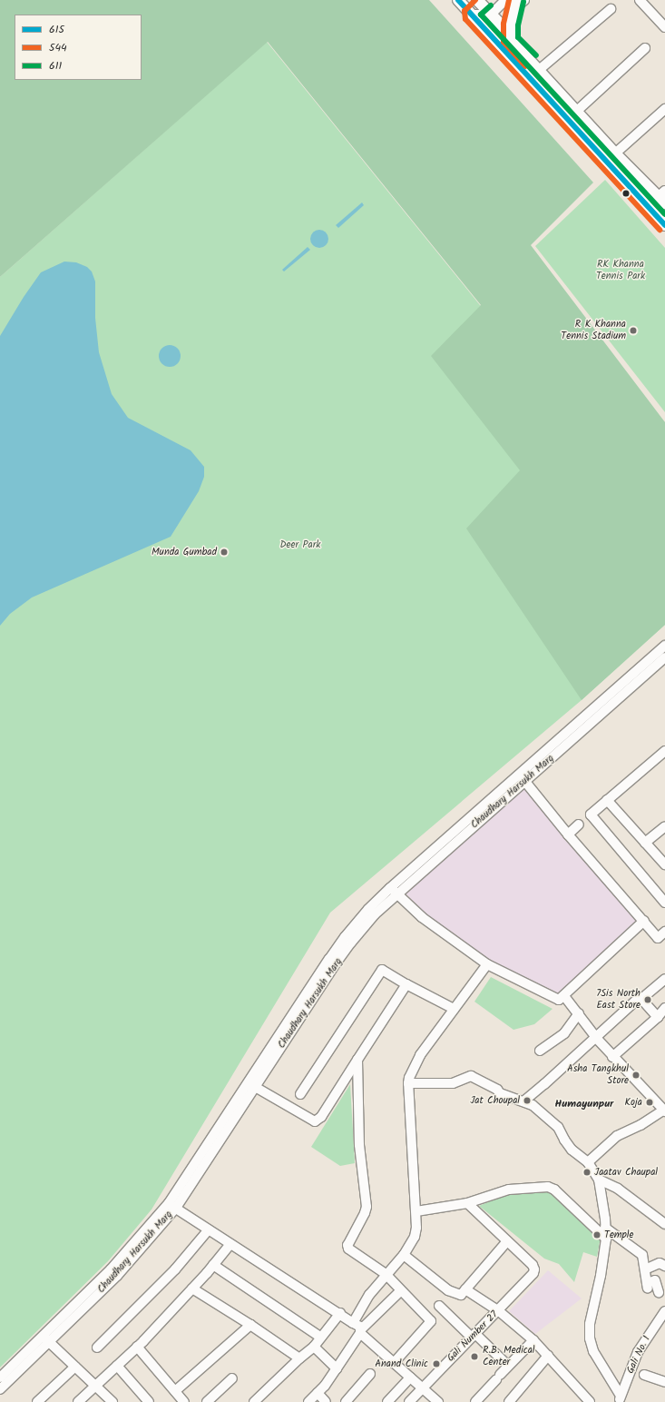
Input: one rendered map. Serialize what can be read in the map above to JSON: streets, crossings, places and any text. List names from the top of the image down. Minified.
{"streets":{"street":["Chaudhary Harsukh Marg","Gali Number 27","Gali No. 1"]},"districts":["Humayunpur"],"parks":["RK Khanna Tennis Park","Deer Park"],"places":["R K Khanna Tennis Stadium","Munda Gumbad","7Sis North East Store","Asha Tangkhul Store","Jat Choupal","Koja","Jaatav Chaupal","Temple","R.B. Medical Center","Anand Clinic"],"lines":["transit line 615","transit line 544","transit line 611"],"legend":["615","544","611"]}
